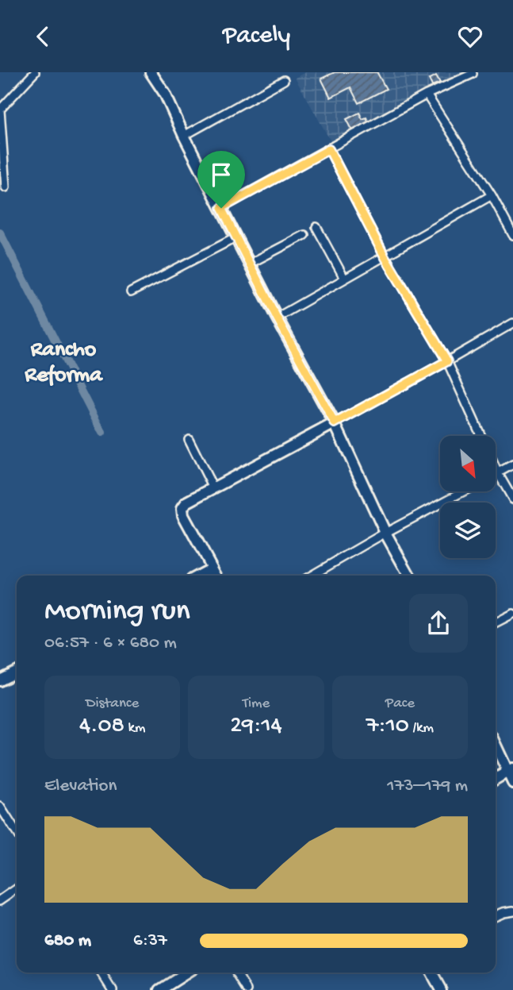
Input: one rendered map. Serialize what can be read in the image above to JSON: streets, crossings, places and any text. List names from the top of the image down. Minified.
{"districts":["Rancho Reforma"],"north":"bottom right","page":{"header":"Pacely","heading":["Morning run","06:57 · 6 × 680 m"],"stats":[["Distance","4.08 km"],["Time","29:14"],["Pace","7:10 /km"]],"chart":["Elevation","173–179 m"],"list":[{"name":"680 m","note":"6:37"}]}}
